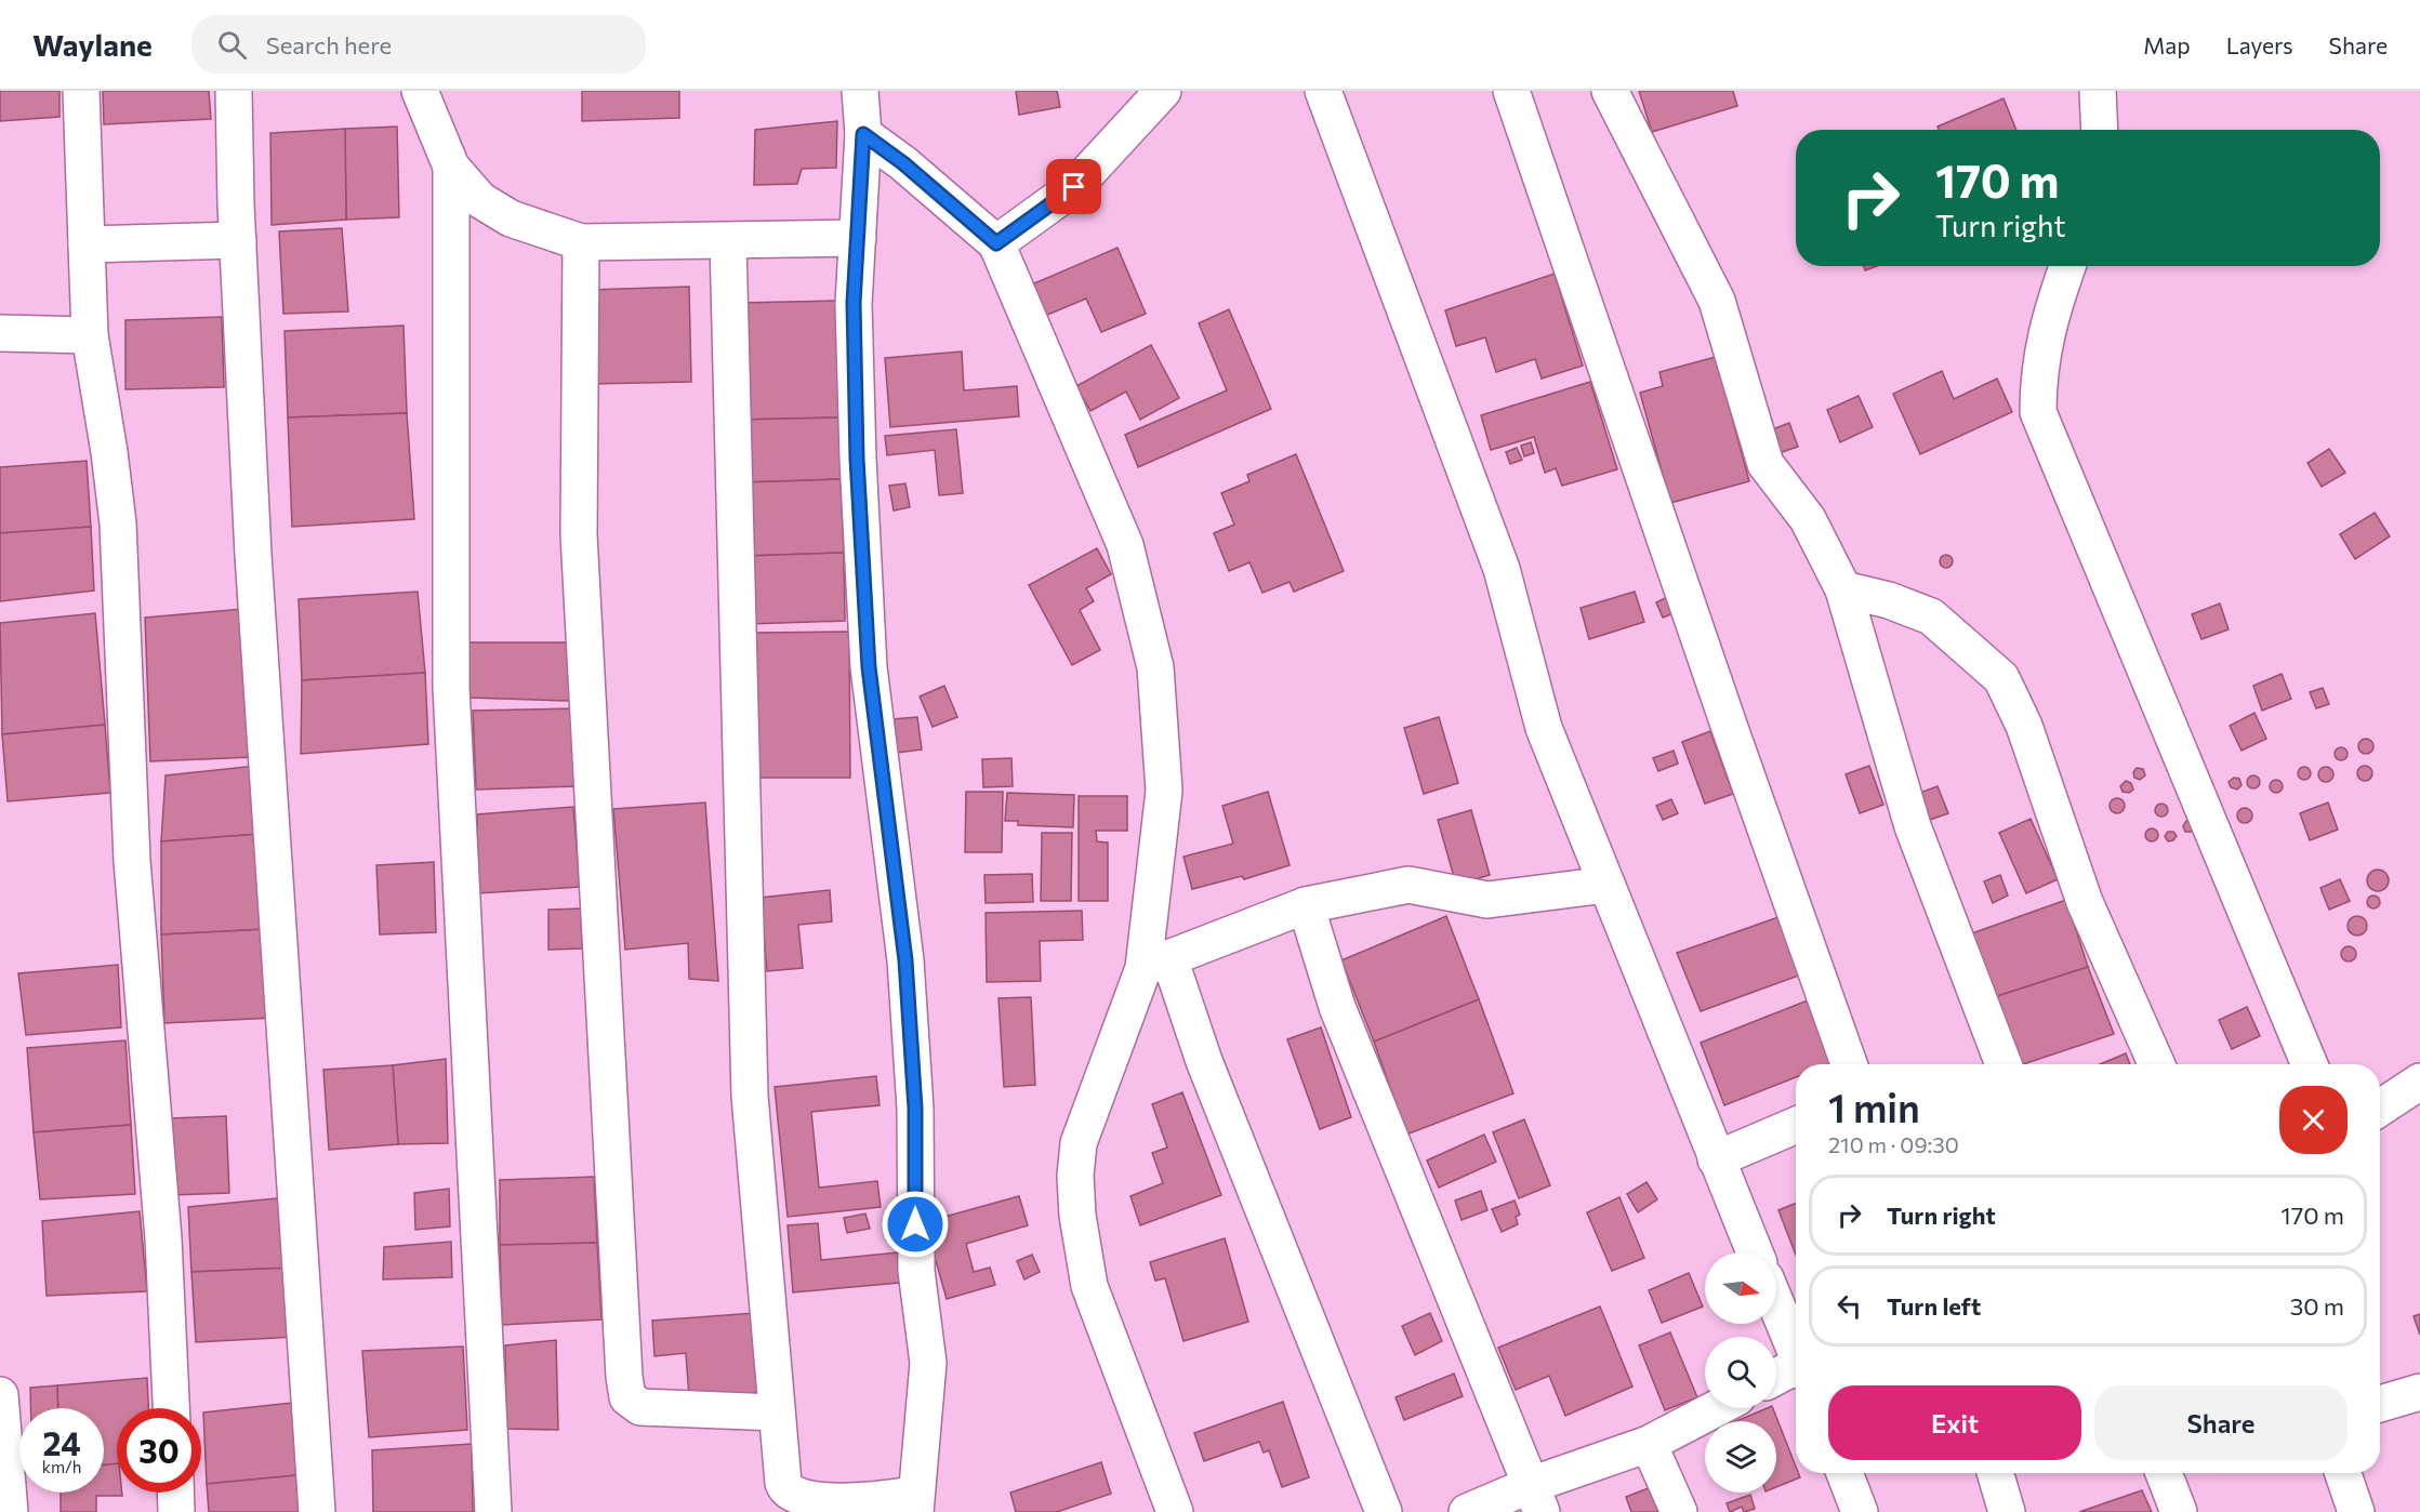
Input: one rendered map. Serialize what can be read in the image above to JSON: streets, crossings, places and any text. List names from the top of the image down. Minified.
{"north":"right","page":{"header":"Waylane","search":"Search here","nav":["Map","Layers","Share"],"turn":["170 m","Turn right"],"heading":["1 min","210 m · 09:30"],"list":[{"name":"Turn right","value":"170 m"},{"name":"Turn left","value":"30 m"}],"buttons":["Exit","Share"],"speed":"24 km/h","limit":"30"}}
